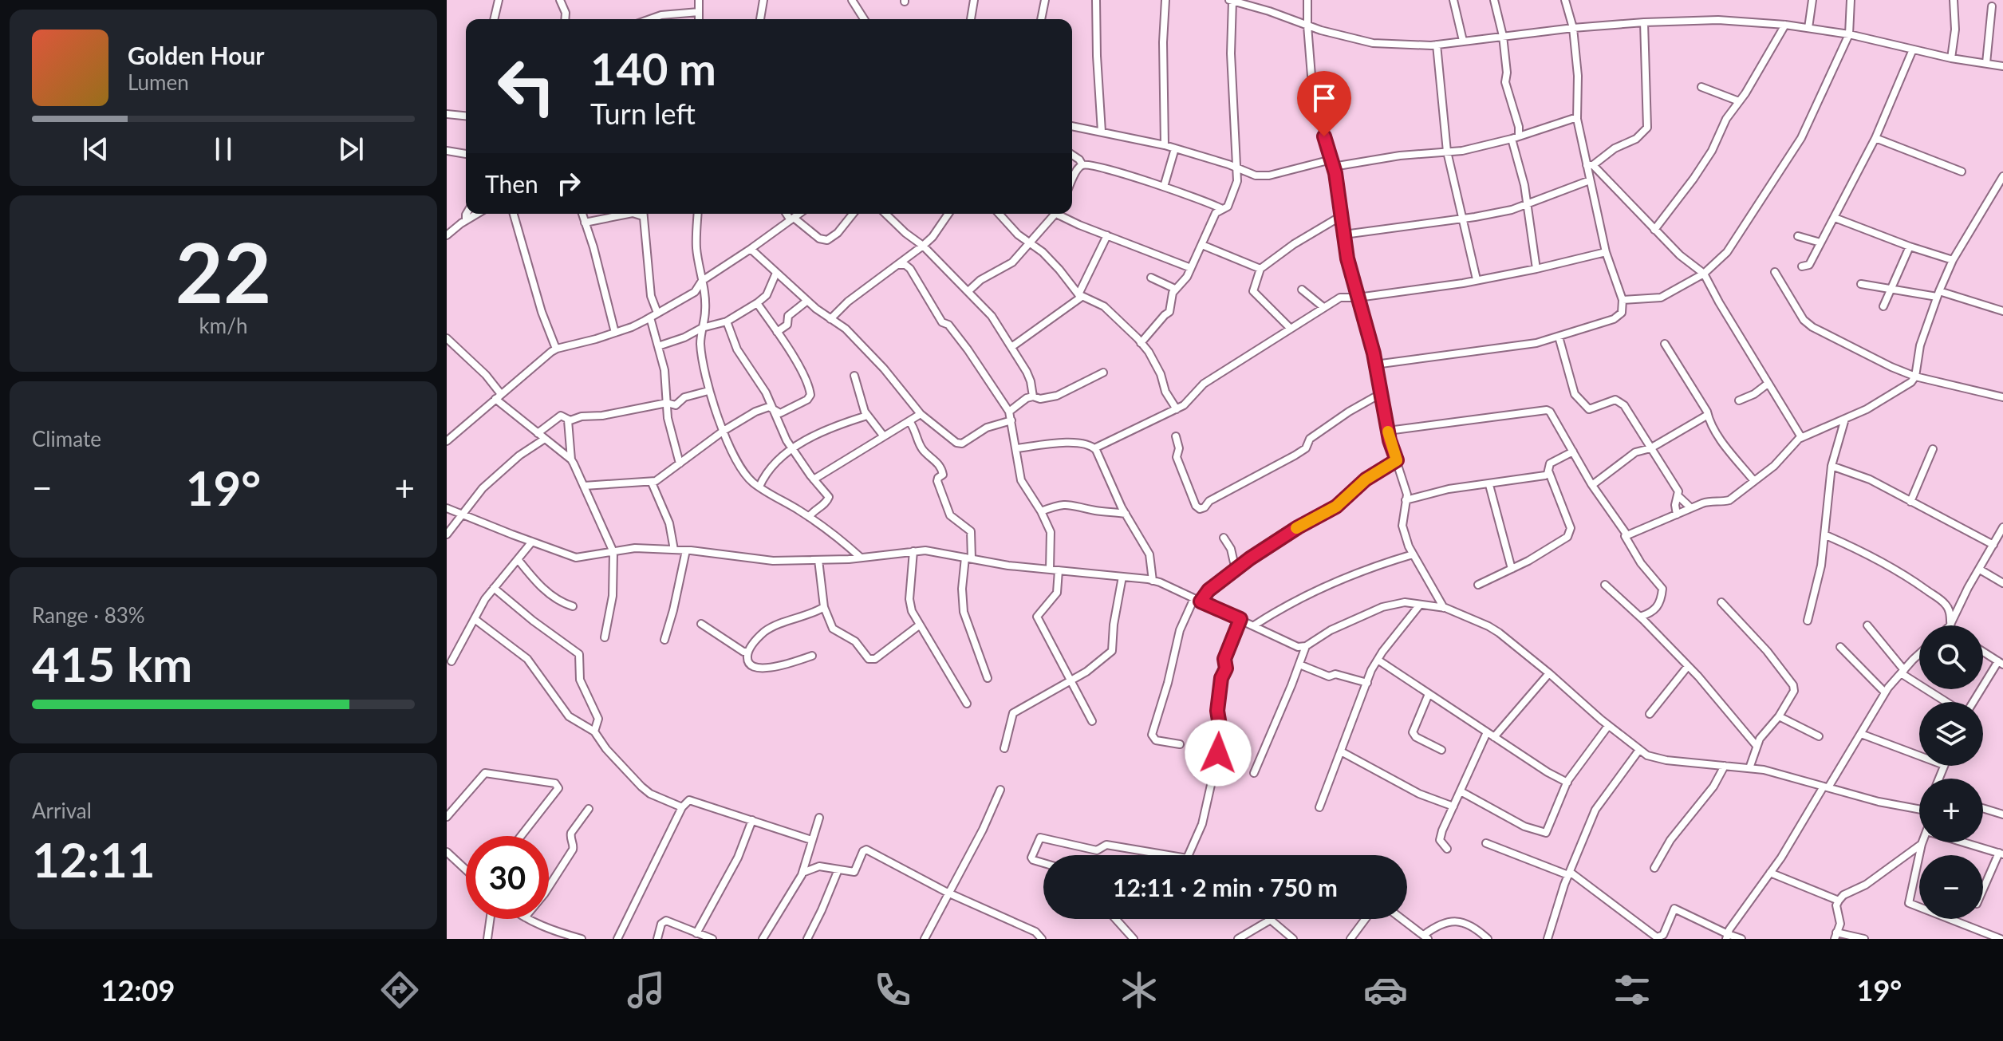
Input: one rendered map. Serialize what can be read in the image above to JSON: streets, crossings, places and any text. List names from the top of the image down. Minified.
{"page":{"turn":["140 m","Turn left"],"song":["Golden Hour","Lumen"],"then":"Then","tile":[["22","km/h"],"Climate",["Range · 83%","415 km"],["Arrival","12:11"]],"heat":["−","19°","+"],"map_buttons":["+","−"],"limit":"30","trip":"12:11 · 2 min · 750 m","tabs":["12:09","19°"]}}
